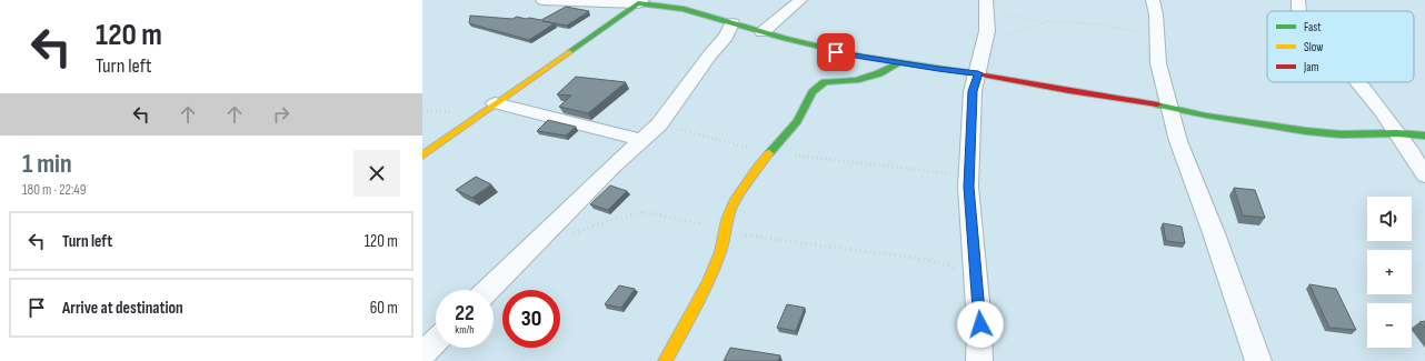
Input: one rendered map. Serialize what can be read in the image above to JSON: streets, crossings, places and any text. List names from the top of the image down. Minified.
{"legend":["Fast","Slow","Jam"],"page":{"turn":["120 m","Turn left"],"heading":["1 min","180 m · 22:49"],"map_buttons":["+","−"],"list":[{"name":"Turn left","value":"120 m"},{"name":"Arrive at destination","value":"60 m"}],"speed":"22 km/h","limit":"30"}}
